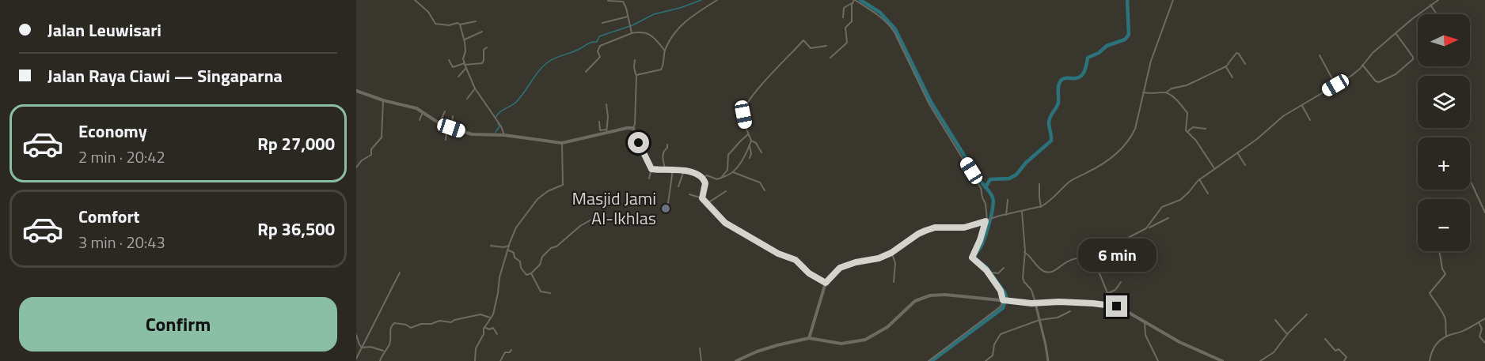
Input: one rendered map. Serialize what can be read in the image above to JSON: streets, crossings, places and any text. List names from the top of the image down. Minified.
{"places":["Masjid Jami Al-Ikhlas"],"north":"right","page":{"banner":["Jalan Leuwisari","Jalan Raya Ciawi — Singaparna"],"map_buttons":["+","−"],"list":[{"name":"Economy","note":"2 min · 20:42","value":"Rp 27,000"},{"name":"Comfort","note":"3 min · 20:43","value":"Rp 36,500"}],"bubble":"6 min","buttons":"Confirm"}}
